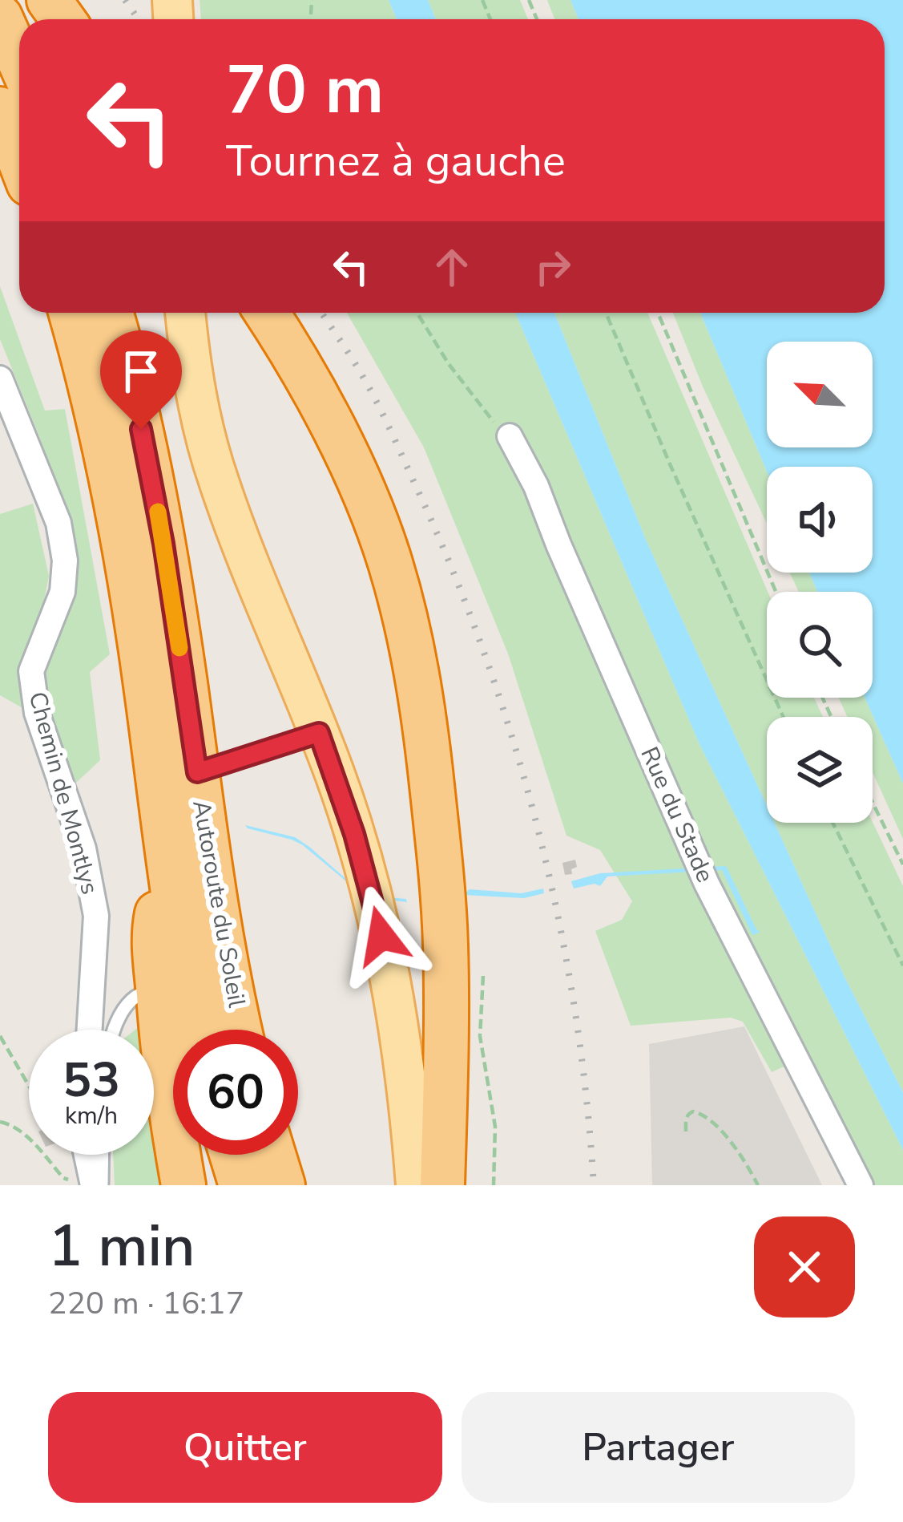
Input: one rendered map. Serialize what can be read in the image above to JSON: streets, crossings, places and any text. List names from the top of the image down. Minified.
{"streets":{"highway":["Autoroute du Soleil"],"street":["Chemin de Montlys","Rue du Stade"]},"north":"top left","page":{"turn":["70 m","Tournez à gauche"],"speed":"53 km/h","limit":"60","heading":["1 min","220 m · 16:17"],"buttons":["Quitter","Partager"]}}
